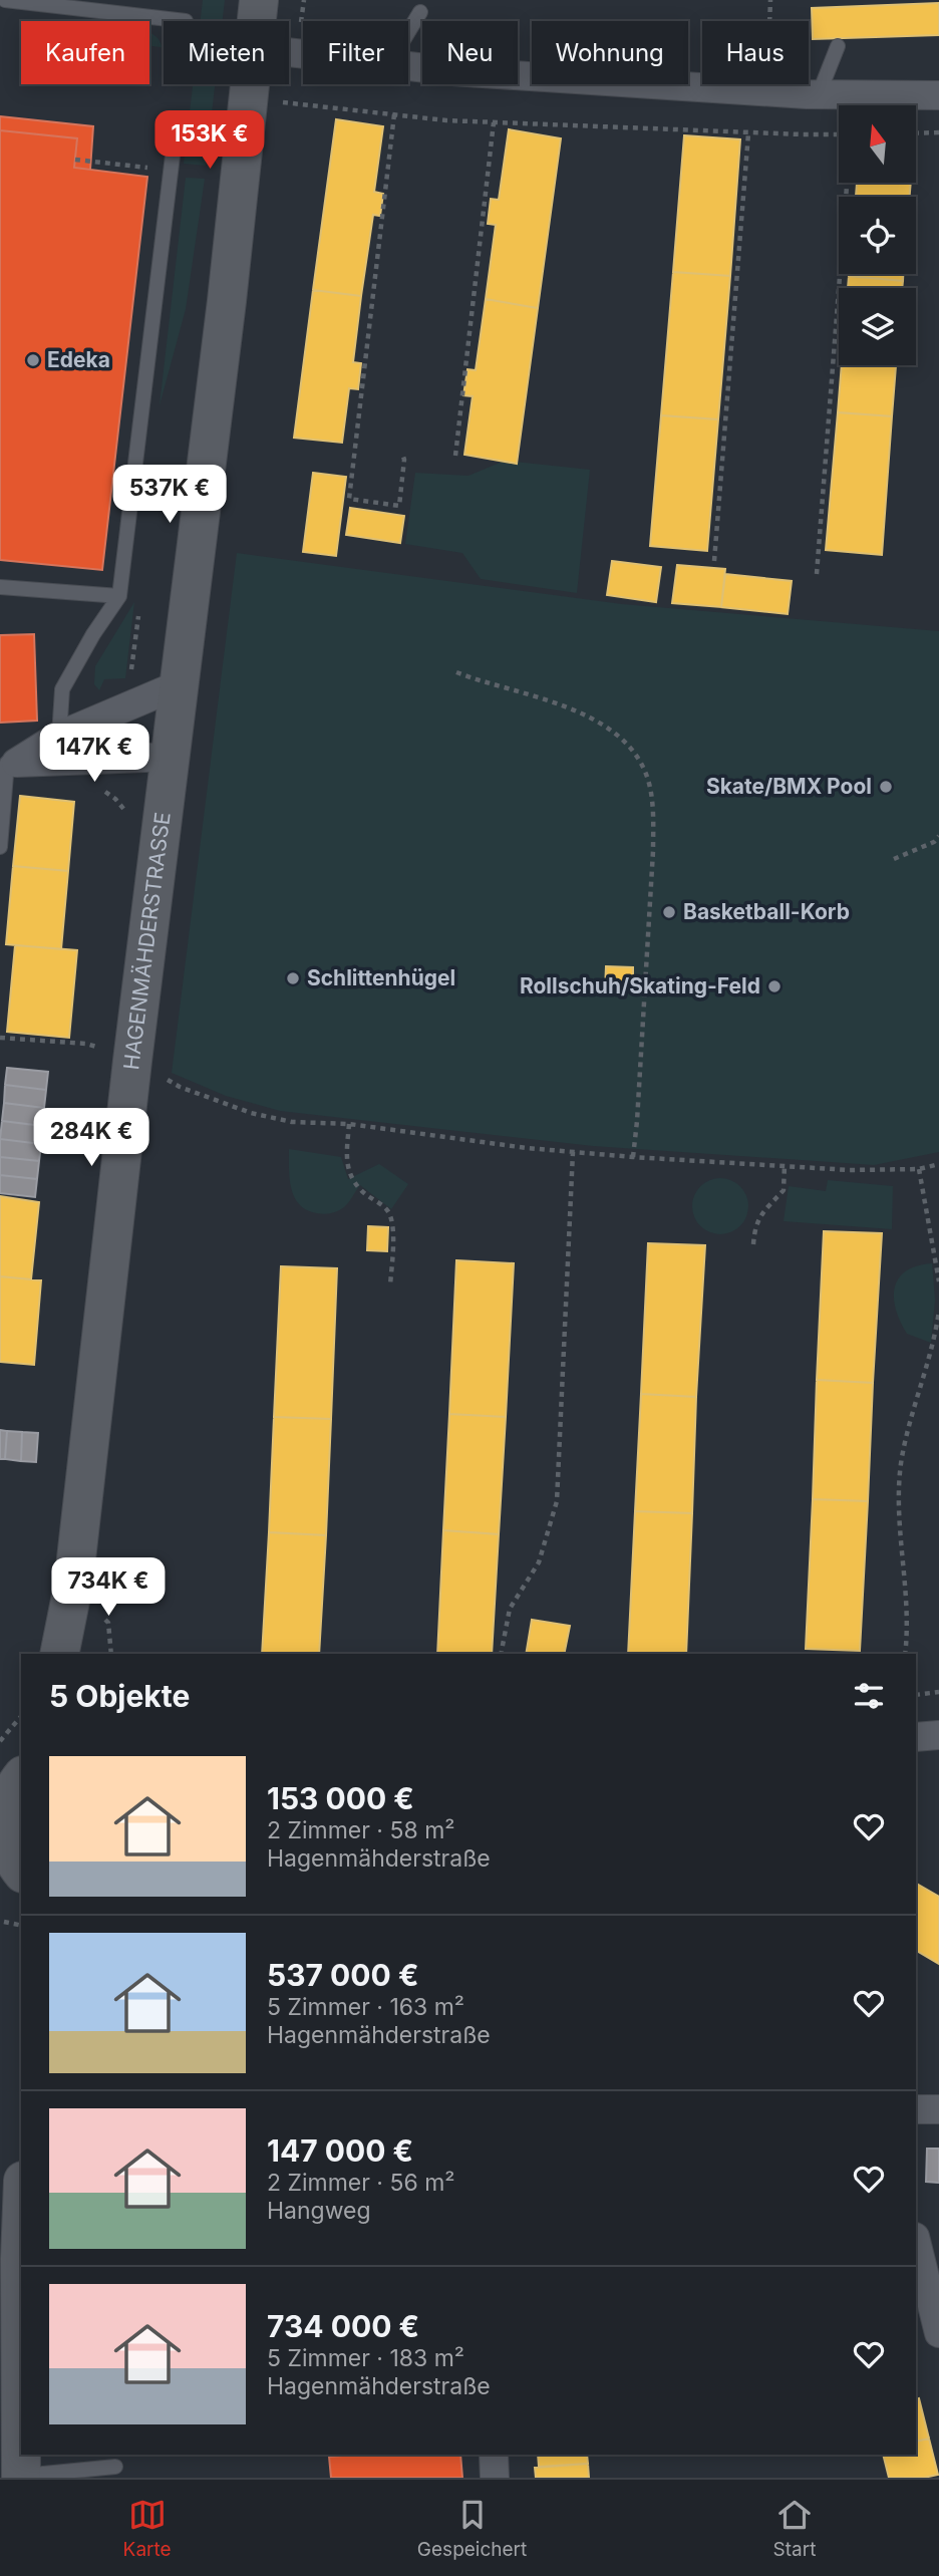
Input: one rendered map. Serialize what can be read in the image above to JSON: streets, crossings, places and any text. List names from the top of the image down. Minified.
{"streets":{"street":["HAGENMÄHDERSTRASSE"]},"places":["Edeka","Skate/BMX Pool","Basketball-Korb","Schlittenhügel","Rollschuh/Skating-Feld"],"north":"top","page":{"chip":["Kaufen","Mieten","Filter","Neu","Wohnung","Haus"],"price":["153K €","537K €","147K €","284K €","734K €"],"heading":"5 Objekte","list":[{"name":"153 000 €","note":"2 Zimmer · 58 m² · Hagenmähderstraße"},{"name":"537 000 €","note":"5 Zimmer · 163 m² · Hagenmähderstraße"},{"name":"147 000 €","note":"2 Zimmer · 56 m² · Hangweg"},{"name":"734 000 €","note":"5 Zimmer · 183 m² · Hagenmähderstraße"}],"tabs":["Karte","Gespeichert","Start"]}}
